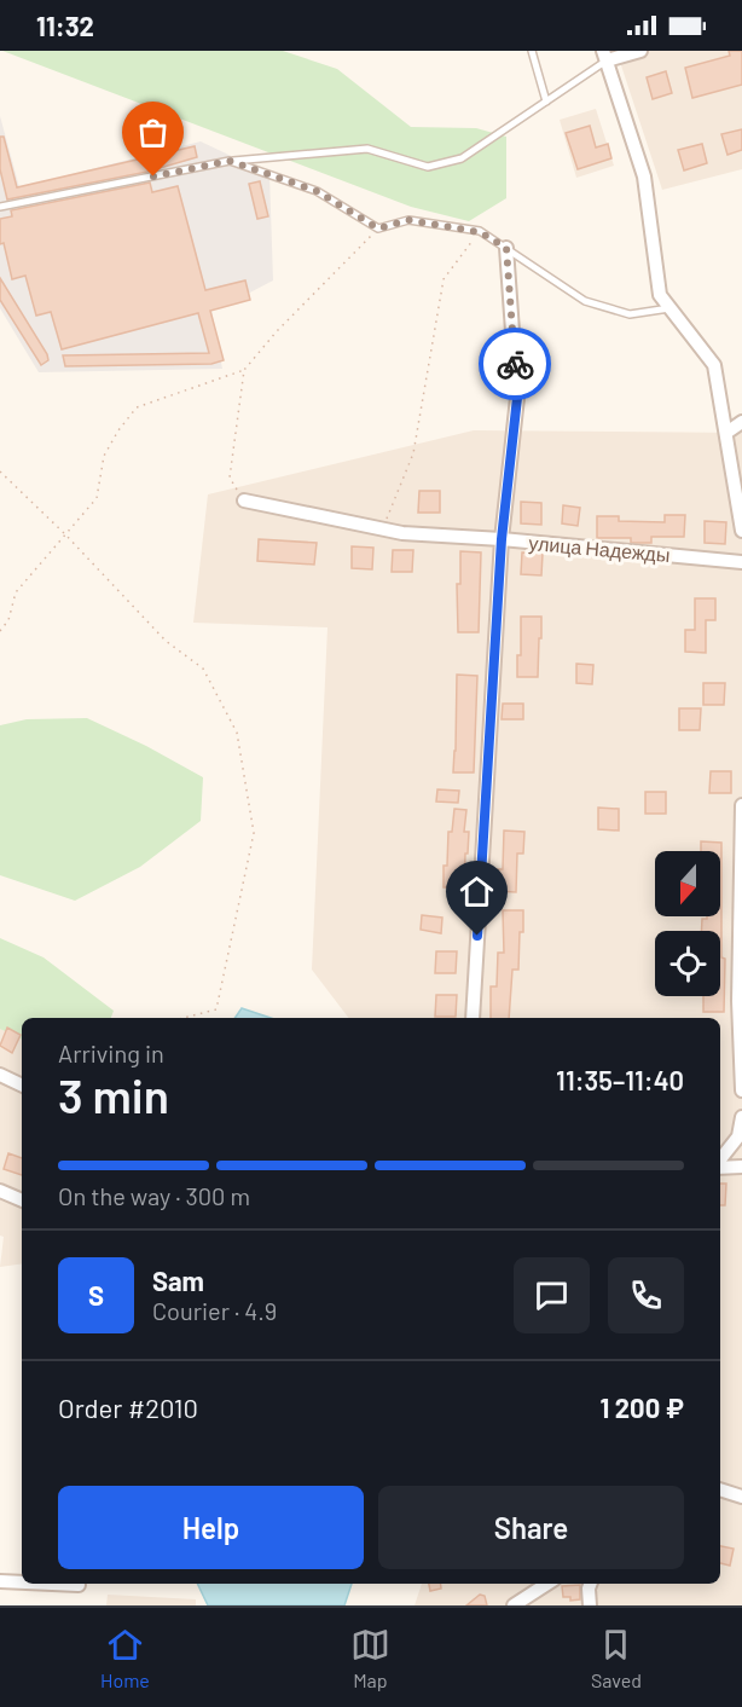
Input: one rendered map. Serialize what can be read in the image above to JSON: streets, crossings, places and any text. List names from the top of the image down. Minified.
{"streets":{"street":["улица Надежды"]},"north":"bottom","page":{"status":"11:32","heading":["3 min","Arriving in","11:35–11:40"],"panel":["Sam","Courier · 4.9","Order #2010","1 200 ₽"],"bar":"On the way · 300 m","round":"S","buttons":["Help","Share"],"tabs":["Home","Map","Saved"]}}
